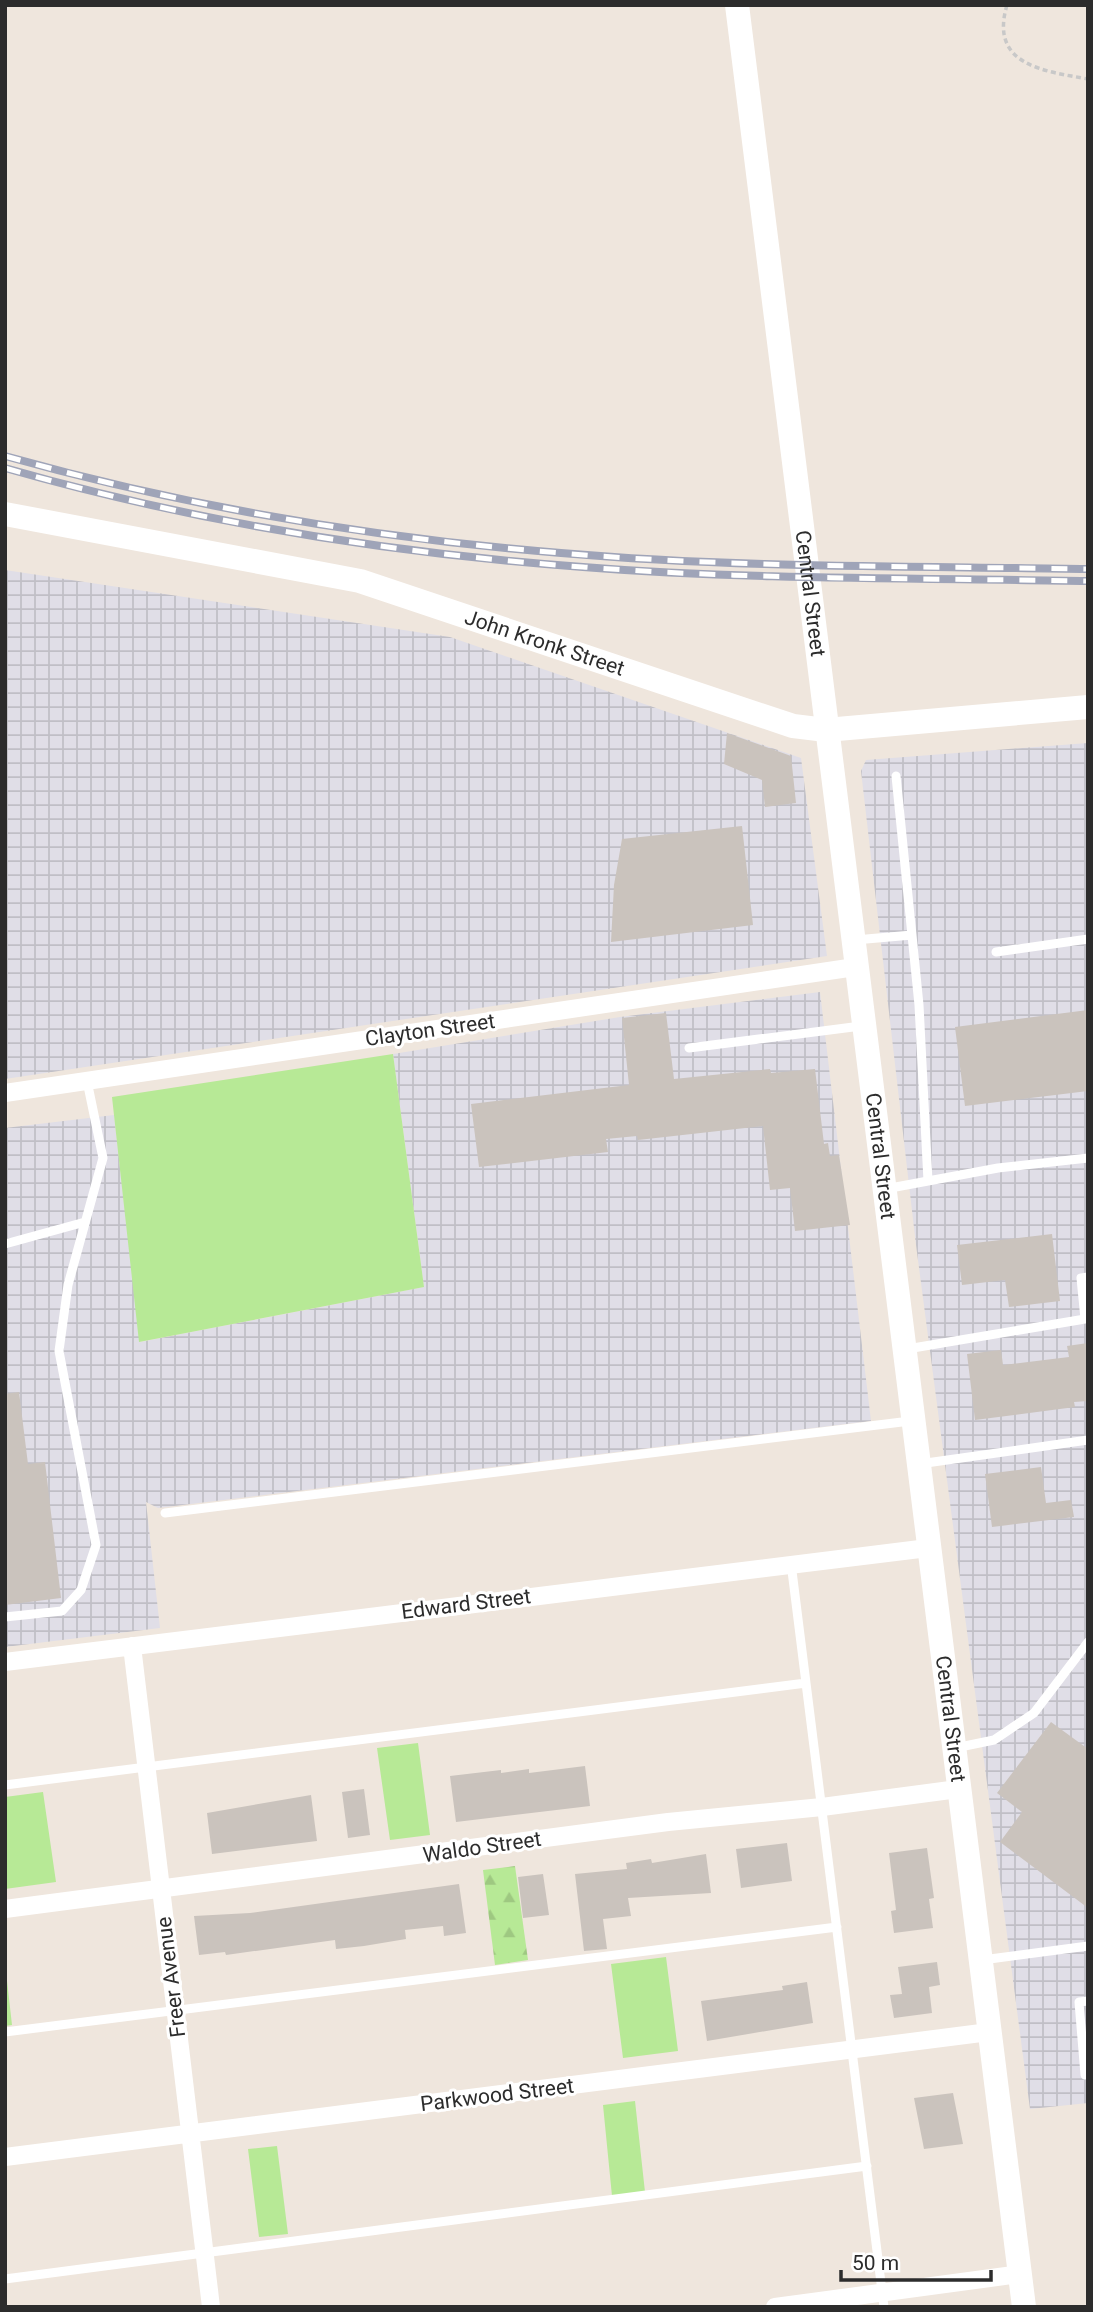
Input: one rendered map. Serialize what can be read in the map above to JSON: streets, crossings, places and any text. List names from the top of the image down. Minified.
{"streets":{"street":["Central Street","John Kronk Street","Clayton Street","Edward Street","Waldo Street","Freer Avenue","Parkwood Street"]},"crossings":[["Central Street","John Kronk Street"],["Central Street","Clayton Street"],["Central Street","Edward Street"],["Central Street","Waldo Street"],["Central Street","Parkwood Street"],["Edward Street","Freer Avenue"],["Waldo Street","Freer Avenue"],["Freer Avenue","Parkwood Street"]],"scale_bar":"50 m"}
